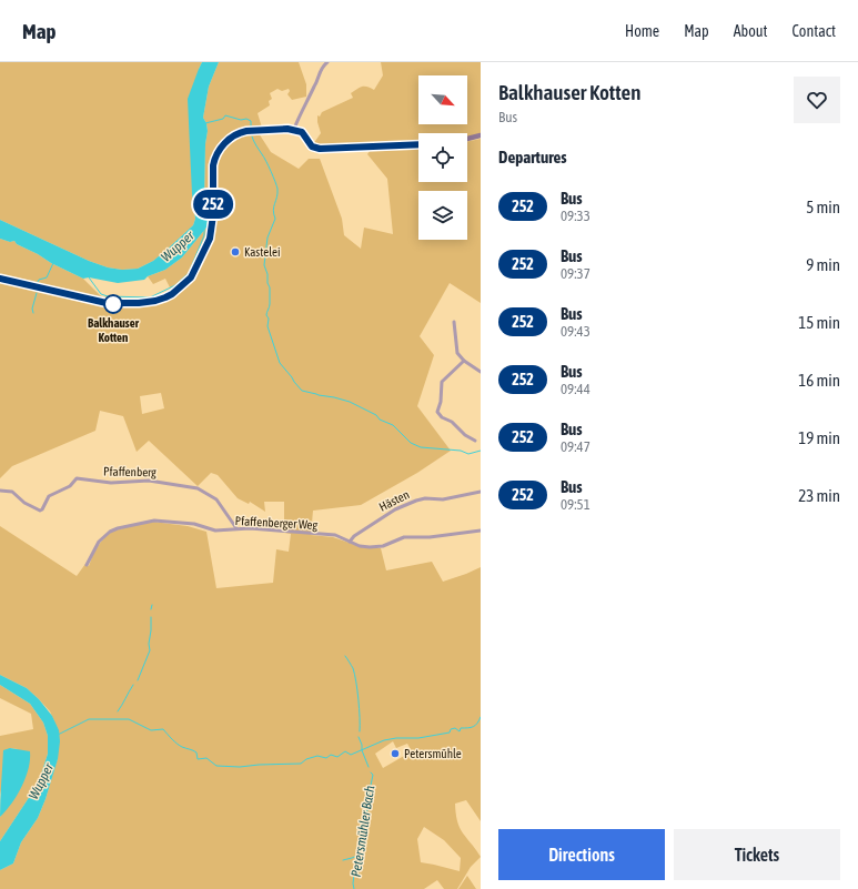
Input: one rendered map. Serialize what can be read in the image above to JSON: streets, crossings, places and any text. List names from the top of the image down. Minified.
{"streets":{"street":["Pfaffenberg","Hästen","Pfaffenberger Weg"]},"crossings":[["Pfaffenberg","Pfaffenberger Weg"],["Hästen","Pfaffenberger Weg"]],"water":["Wupper","Petersmühler Bach"],"places":["Kastelei","Balkhauser Kotten","Petersmühle"],"lines":["bus line 252"],"north":"bottom right","page":{"header":"Map","nav":["Home","Map","About","Contact"],"on_map":"252","heading":[["Balkhauser Kotten","Bus"],"Departures"],"list":[{"mark":"252","name":"Bus","note":"09:33","value":"5 min"},{"mark":"252","name":"Bus","note":"09:37","value":"9 min"},{"mark":"252","name":"Bus","note":"09:43","value":"15 min"},{"mark":"252","name":"Bus","note":"09:44","value":"16 min"},{"mark":"252","name":"Bus","note":"09:47","value":"19 min"},{"mark":"252","name":"Bus","note":"09:51","value":"23 min"}],"buttons":["Directions","Tickets"]}}
